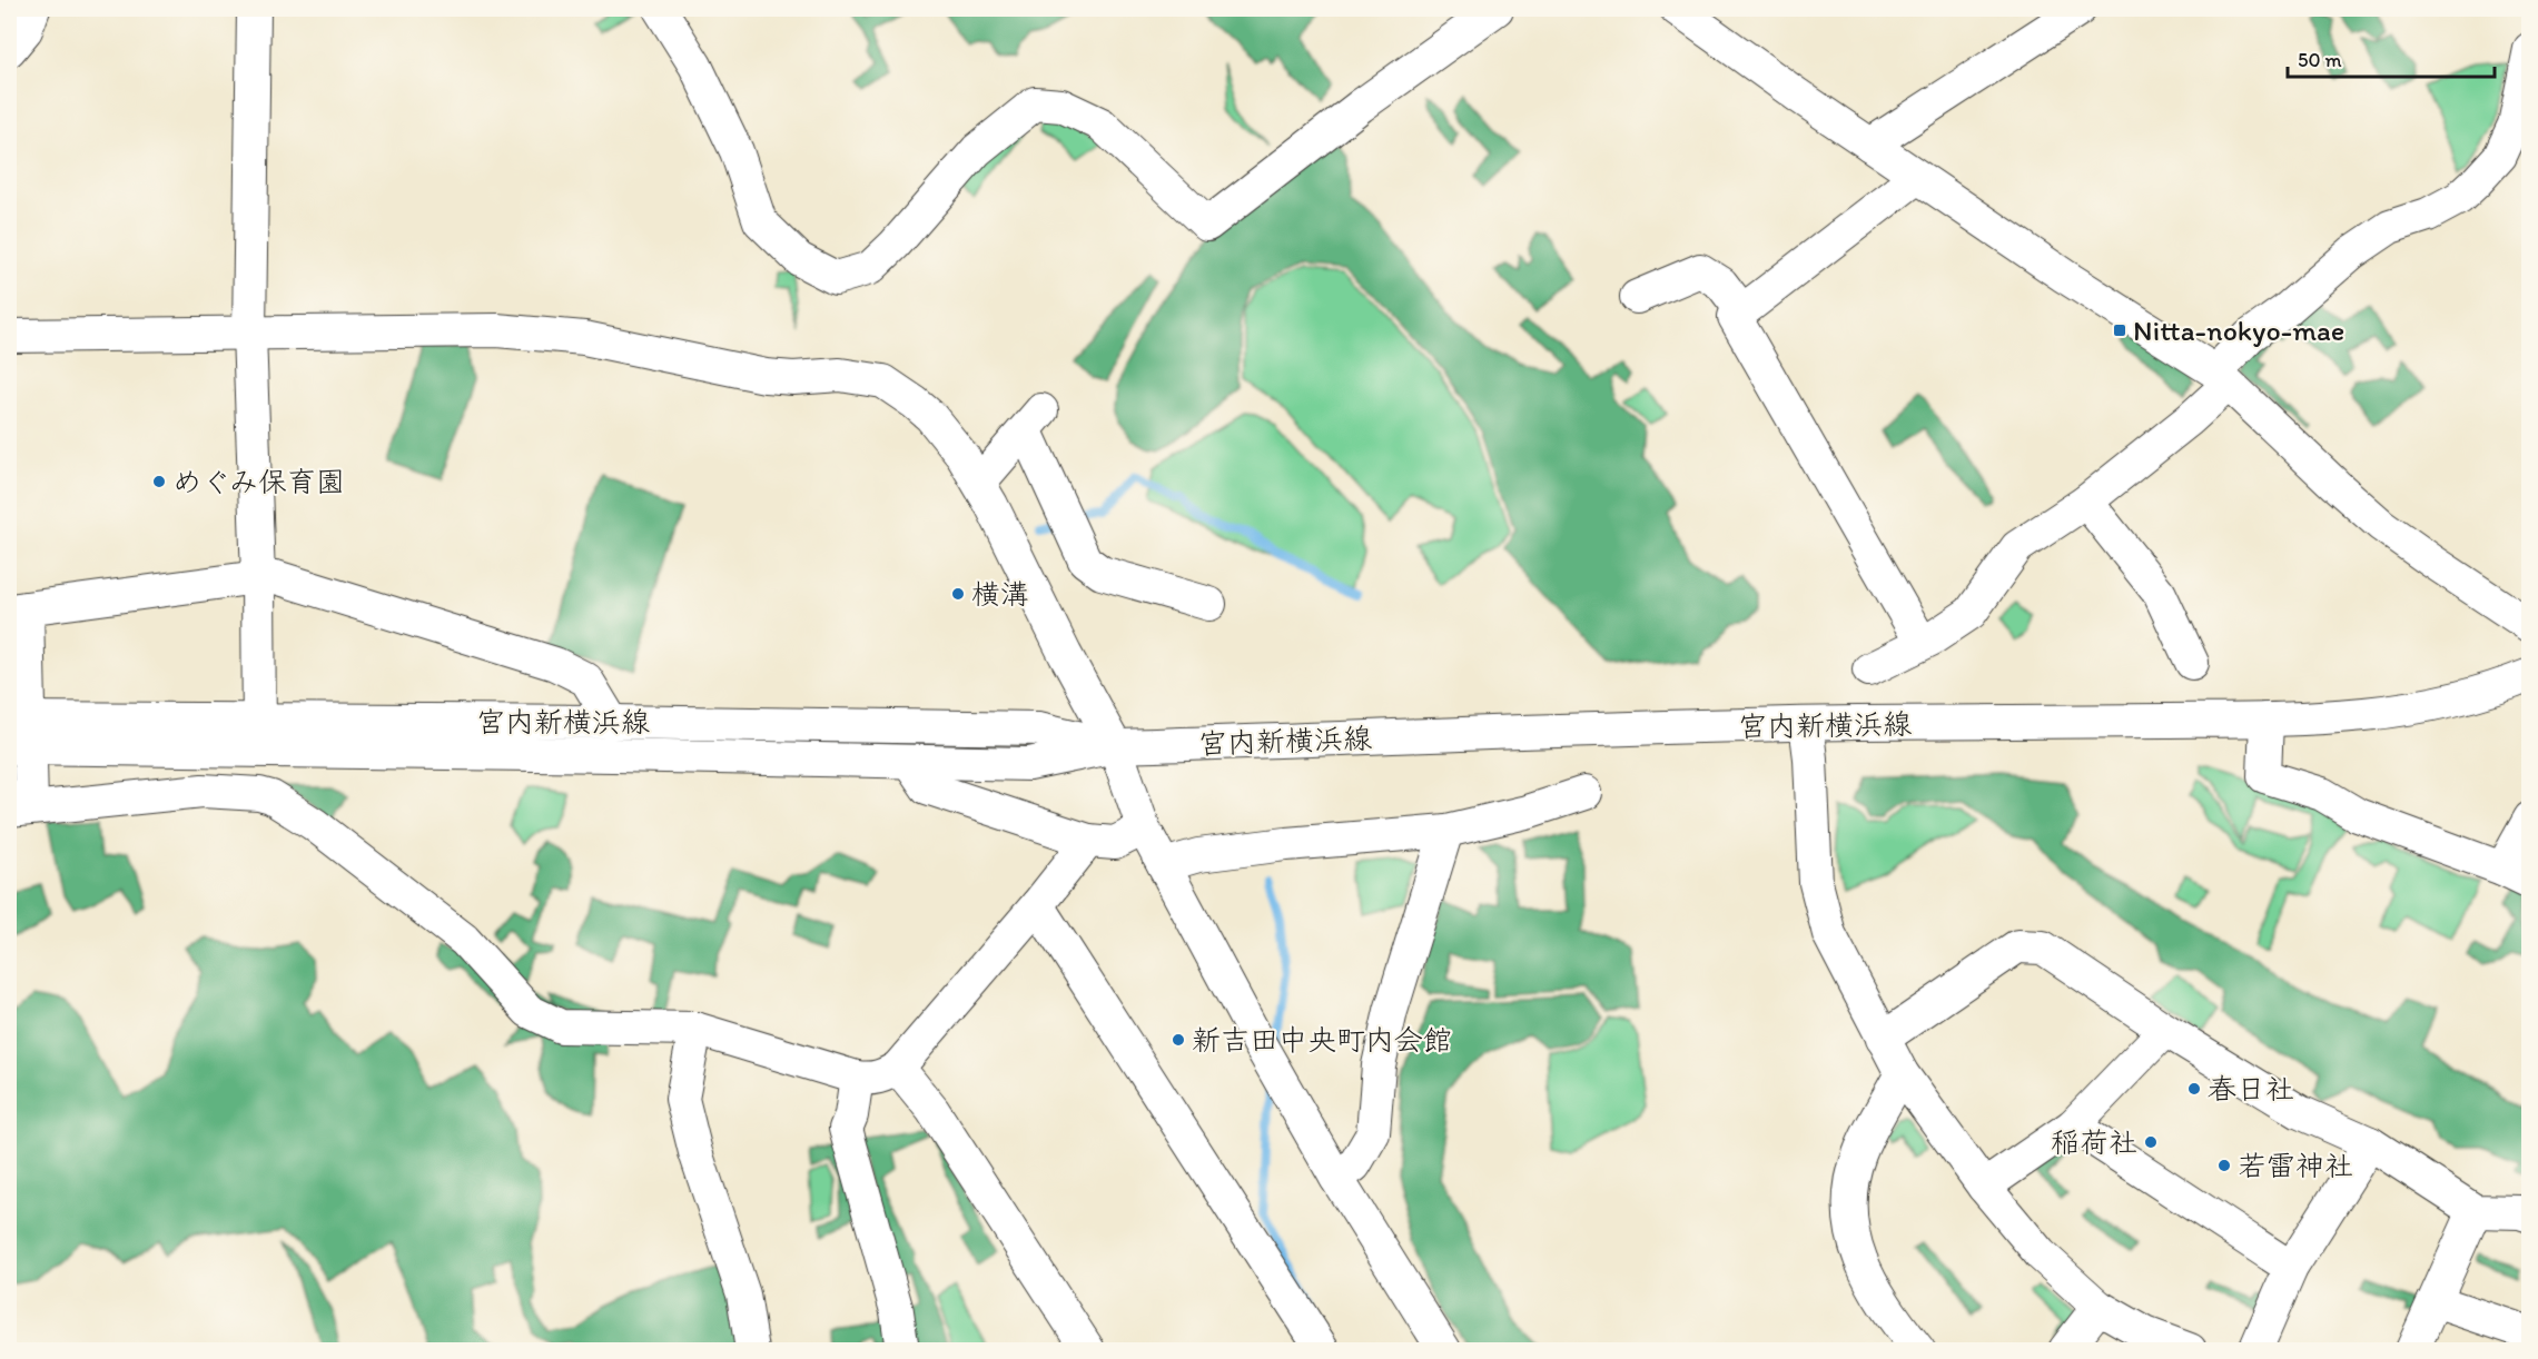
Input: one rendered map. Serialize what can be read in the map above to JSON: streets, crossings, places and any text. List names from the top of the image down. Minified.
{"streets":{"street":["宮内新横浜線"]},"places":{"transit":["Nitta-nokyo-mae"],"other":["めぐみ保育園","横溝","新吉田中央町内会館","春日社","稲荷社","若雷神社"]},"scale_bar":"50 m"}
